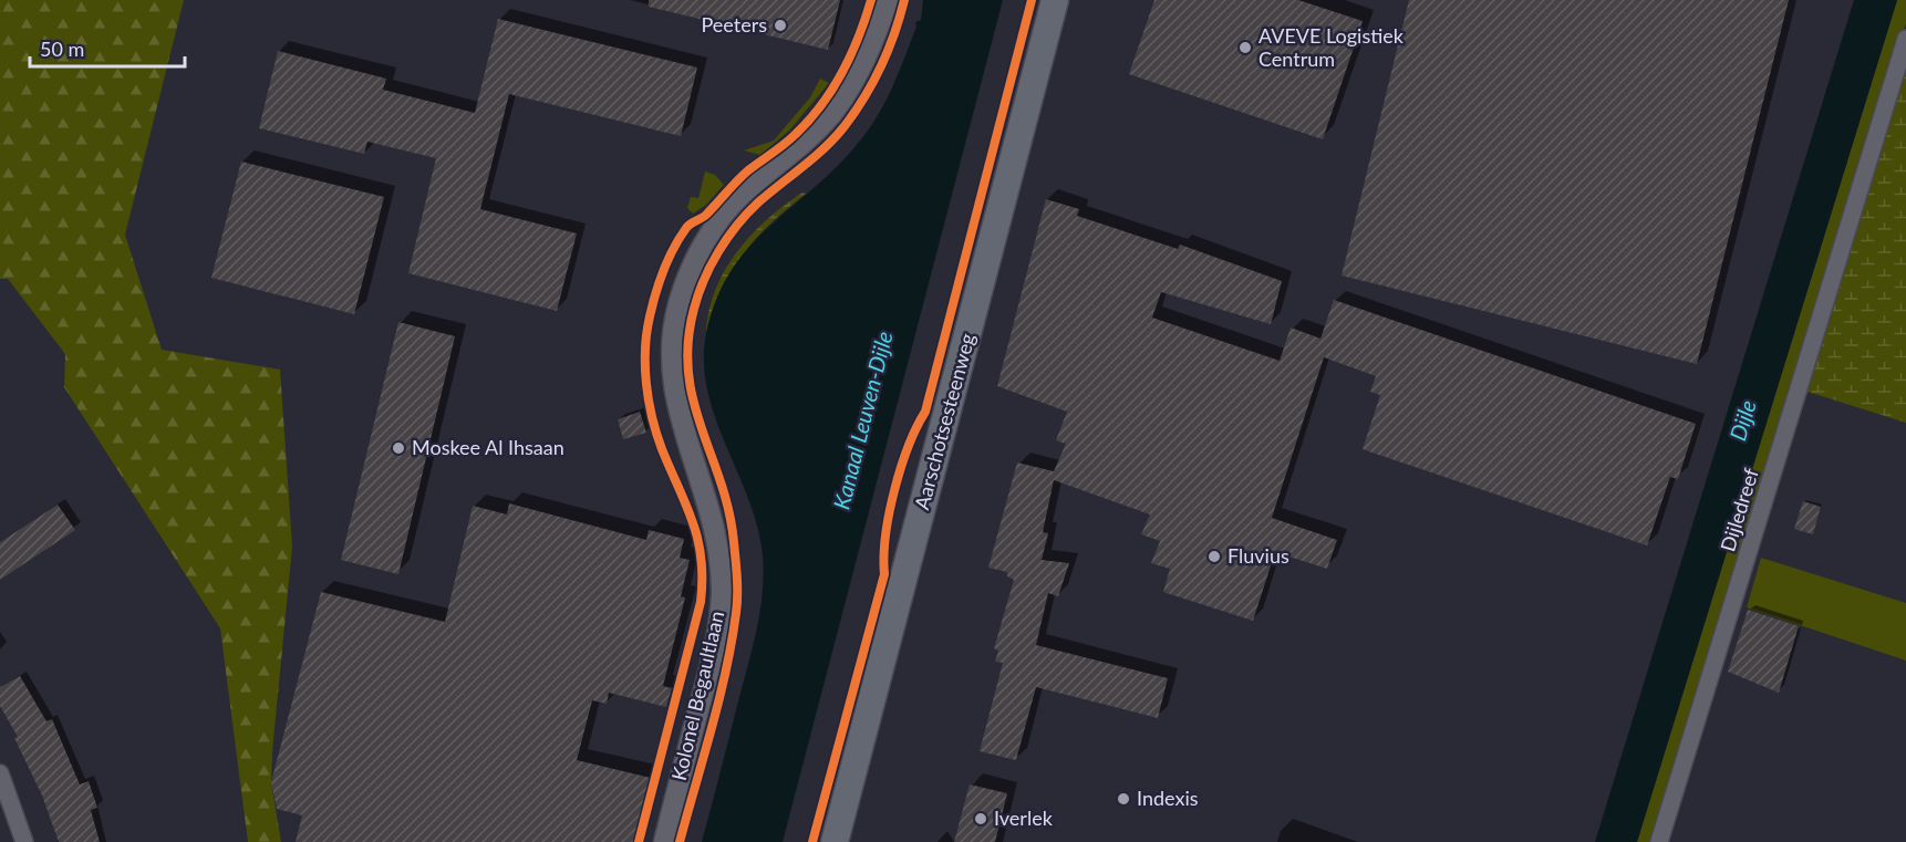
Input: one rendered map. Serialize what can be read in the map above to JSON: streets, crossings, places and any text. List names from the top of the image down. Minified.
{"streets":{"main road":["Aarschotsesteenweg"],"street":["Dijledreef","Kolonel Begaultlaan"]},"water":["Kanaal Leuven-Dijle","Dijle"],"places":["Peeters","AVEVE Logistiek Centrum","Moskee Al Ihsaan","Fluvius","Indexis","Iverlek"],"scale_bar":"50 m"}
